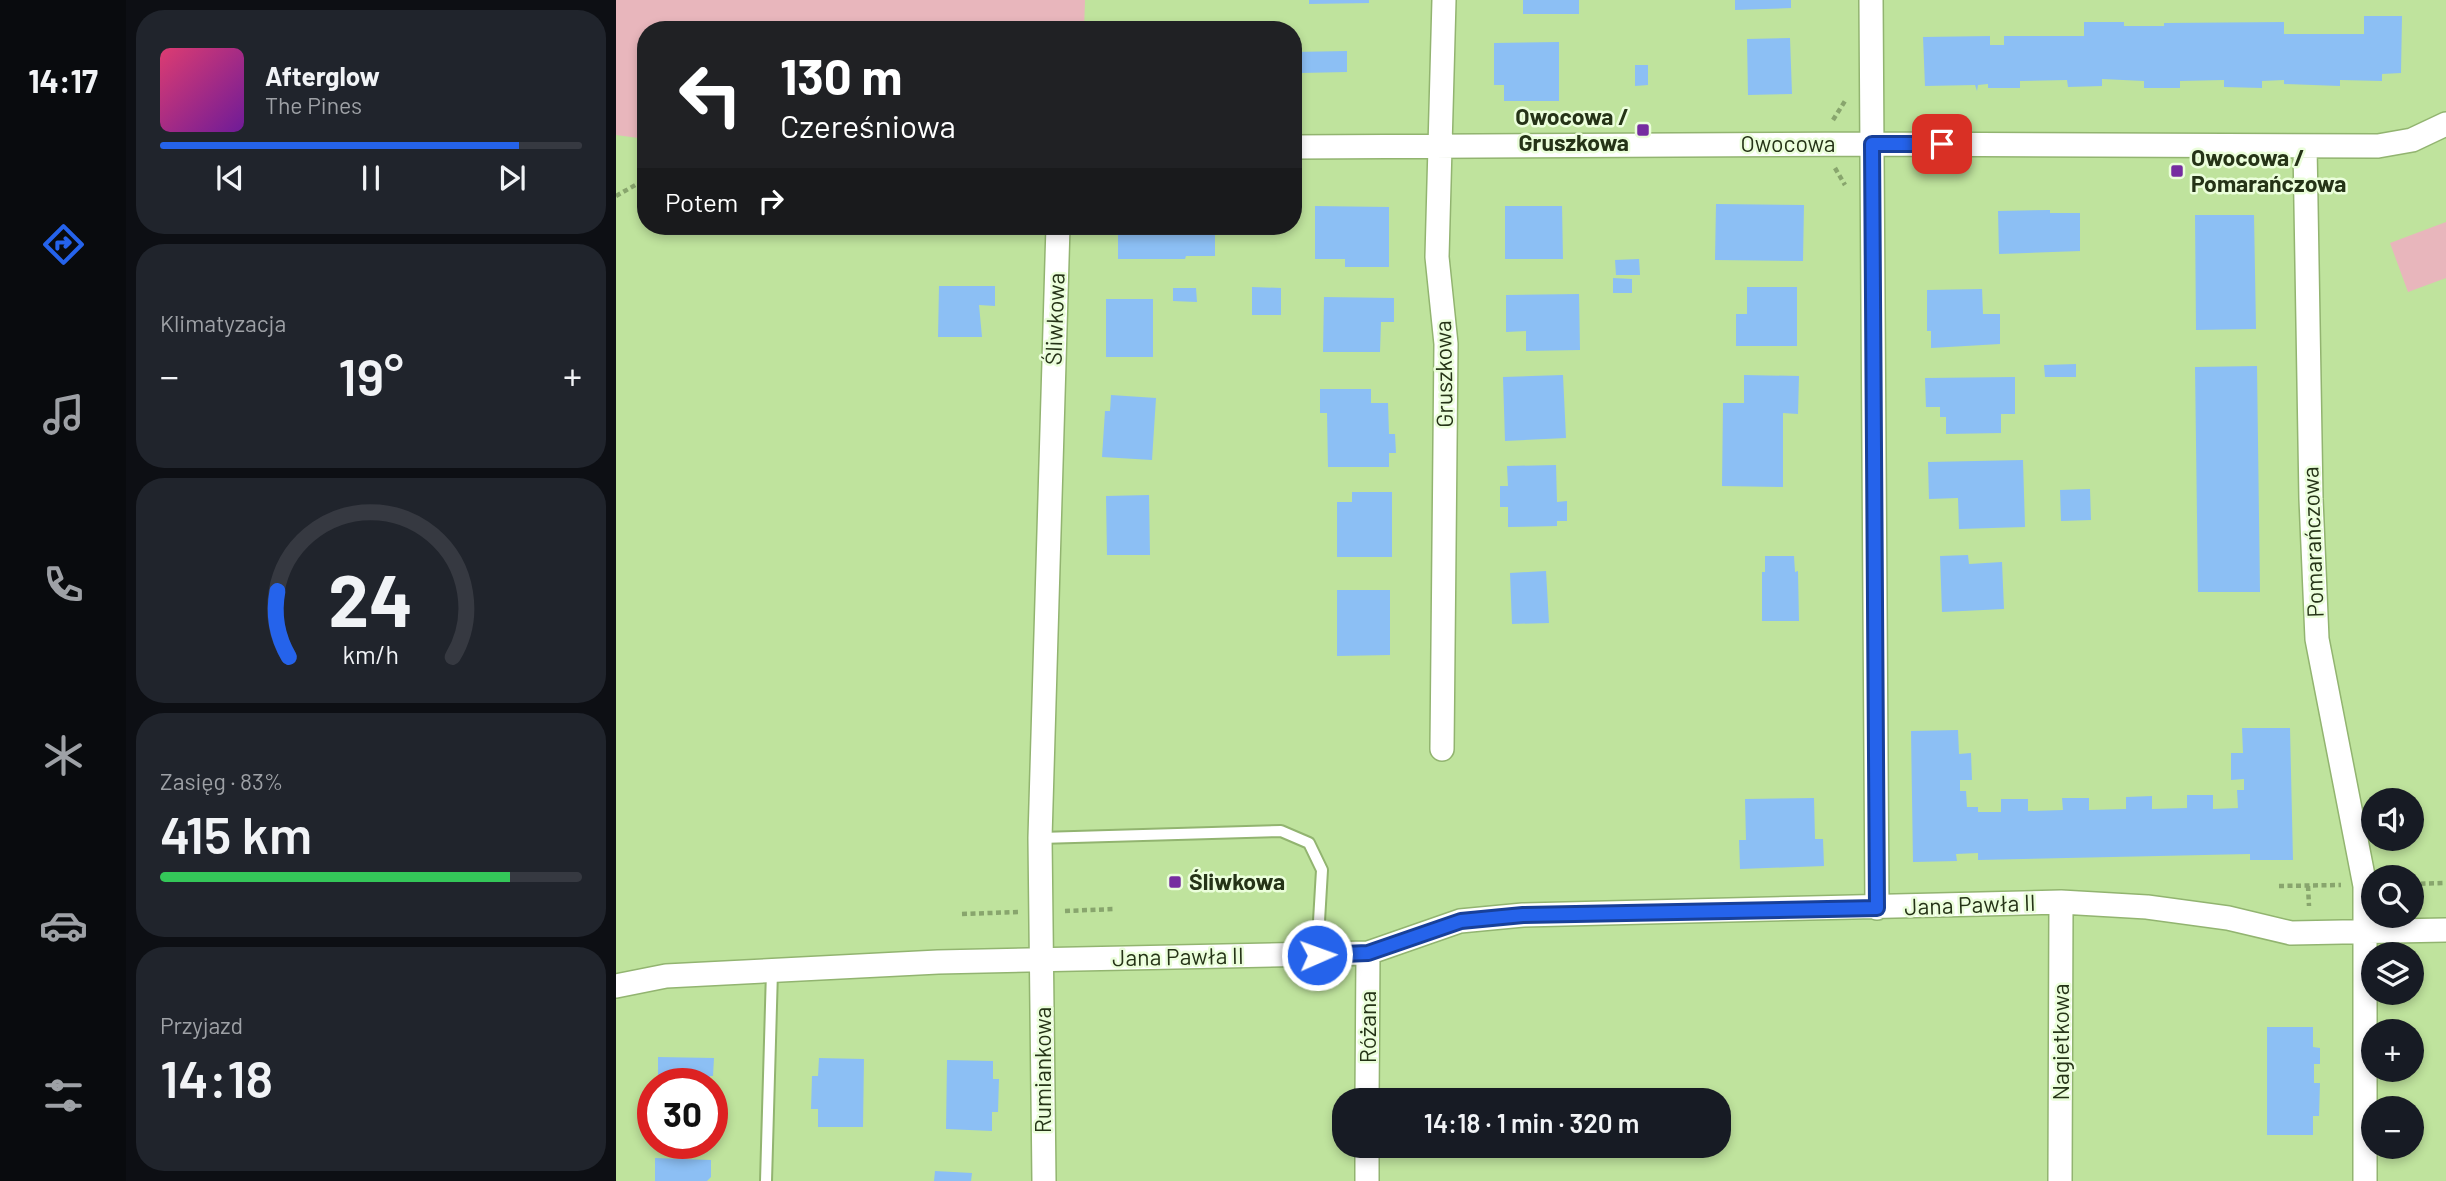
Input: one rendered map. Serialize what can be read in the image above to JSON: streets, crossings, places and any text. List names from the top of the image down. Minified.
{"streets":{"street":["Owocowa","Śliwkowa","Gruszkowa","Pomarańczowa","Jana Pawła II","Różana","Nagietkowa","Rumiankowa"]},"crossings":[["Owocowa","Gruszkowa"],["Owocowa","Pomarańczowa"],["Śliwkowa","Jana Pawła II"],["Śliwkowa","Rumiankowa"],["Pomarańczowa","Jana Pawła II"],["Jana Pawła II","Różana"],["Jana Pawła II","Nagietkowa"],["Jana Pawła II","Rumiankowa"]],"places":{"transit":["Owocowa / Gruszkowa","Owocowa / Pomarańczowa","Śliwkowa"]},"page":{"tabs":"14:17","turn":["130 m","Czereśniowa"],"song":["Afterglow","The Pines"],"then":"Potem","tile":["Klimatyzacja",["Zasięg · 83%","415 km"],["Przyjazd","14:18"]],"heat":["−","19°","+"],"map_buttons":["+","−"],"limit":"30","trip":"14:18 · 1 min · 320 m","gauge":["24","km/h"]}}
